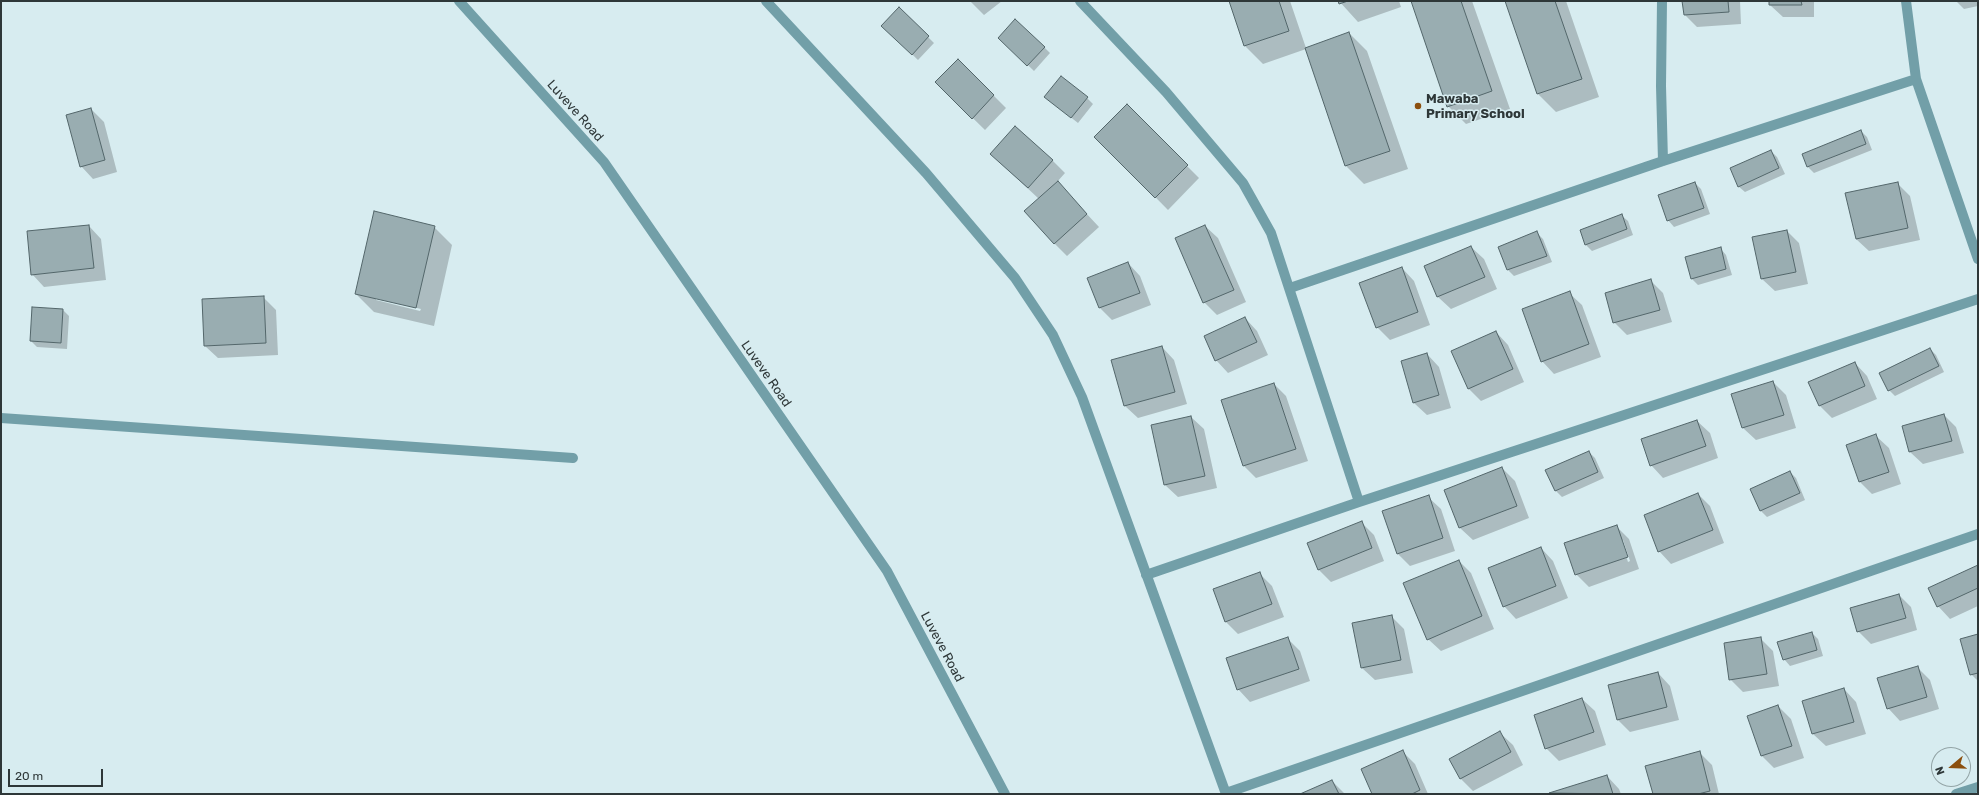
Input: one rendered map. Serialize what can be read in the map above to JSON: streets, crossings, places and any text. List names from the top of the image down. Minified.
{"streets":{"street":["Luveve Road"]},"places":["Mawaba Primary School"],"scale_bar":"20 m","north":"left"}
